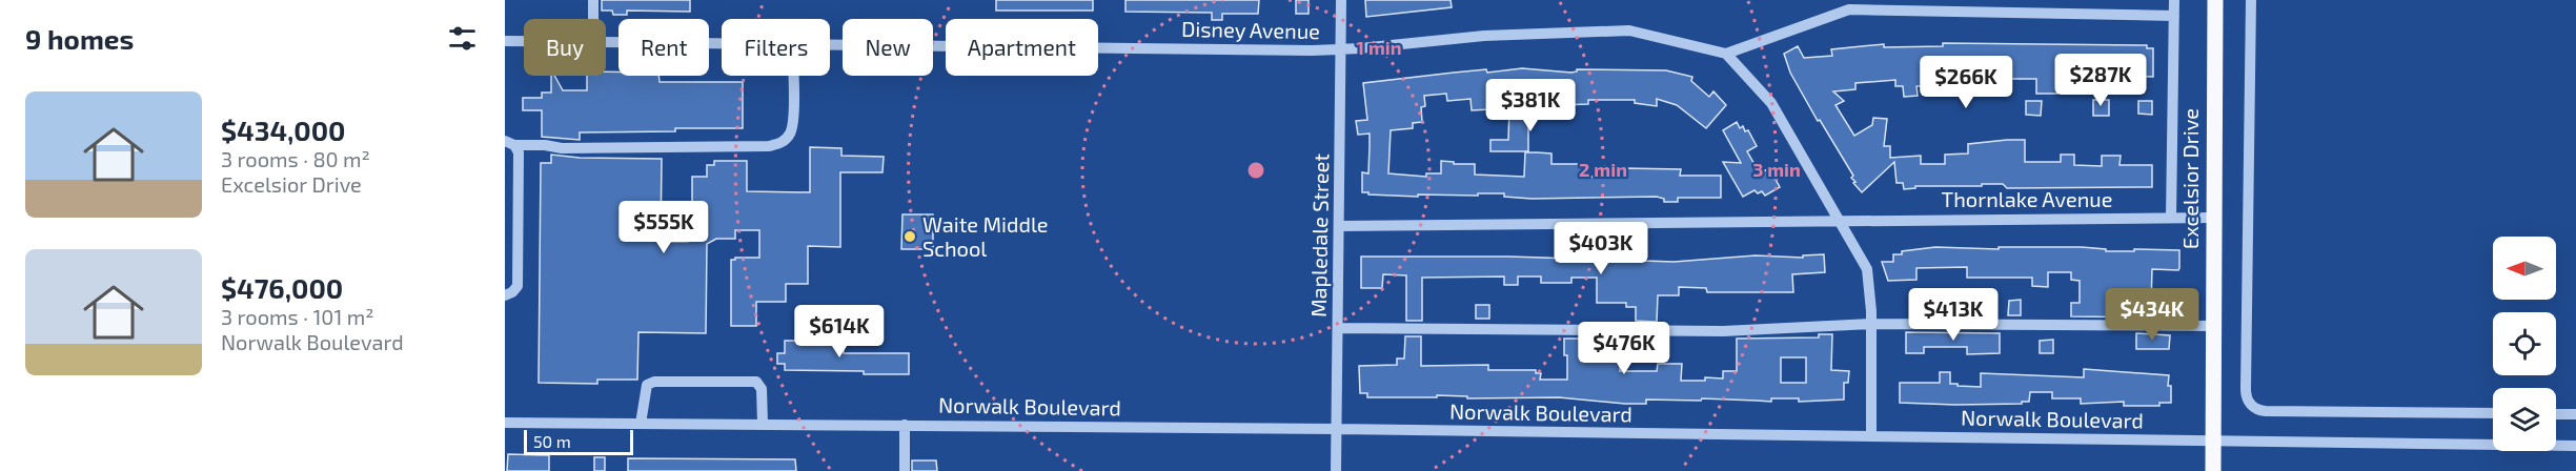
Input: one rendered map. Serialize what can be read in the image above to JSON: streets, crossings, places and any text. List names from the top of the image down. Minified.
{"streets":{"main road":["Excelsior Drive"],"street":["Disney Avenue","Thornlake Avenue","Mapledale Street","Norwalk Boulevard"]},"crossings":[["Disney Avenue","Mapledale Street"],["Excelsior Drive","Thornlake Avenue"],["Excelsior Drive","Norwalk Boulevard"],["Thornlake Avenue","Mapledale Street"],["Mapledale Street","Norwalk Boulevard"]],"places":["Waite Middle School"],"scale_bar":"50 m","north":"left","page":{"heading":"9 homes","chip":["Buy","Rent","Filters","New","Apartment"],"price":["$287K","$266K","$381K","$555K","$403K","$413K","$434K","$614K","$476K"],"list":[{"name":"$434,000","note":"3 rooms · 80 m² · Excelsior Drive"},{"name":"$476,000","note":"3 rooms · 101 m² · Norwalk Boulevard"}],"scale":"50 m"},"rings":["1 min","2 min","3 min"]}
